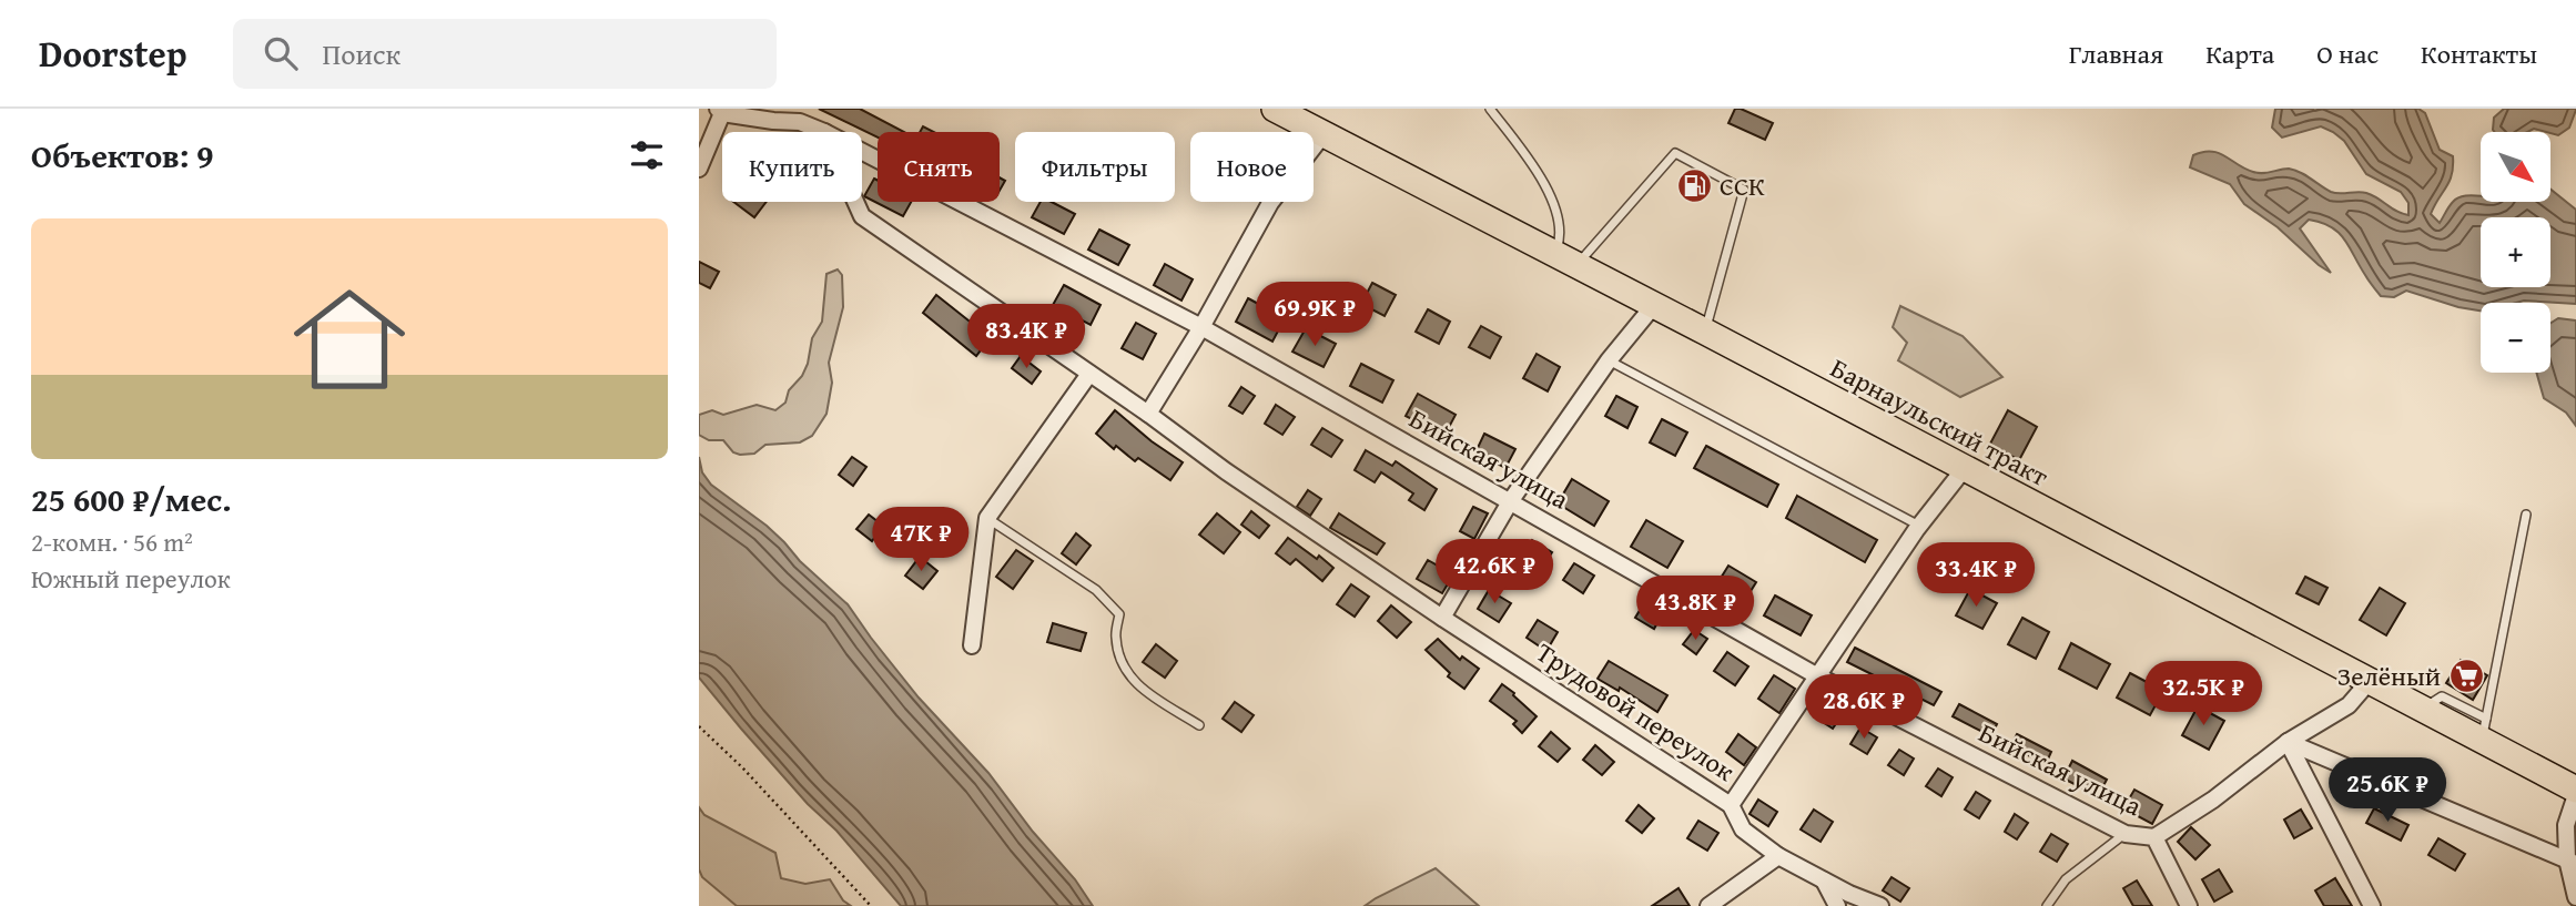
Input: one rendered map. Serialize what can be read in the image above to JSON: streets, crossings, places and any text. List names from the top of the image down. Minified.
{"streets":{"main road":["Барнаульский тракт"],"street":["Бийская улица","Трудовой переулок"]},"places":{"fuel station":["ССК"],"supermarket":["Зелёный"]},"north":"bottom right","page":{"header":"Doorstep","search":"Поиск","nav":["Главная","Карта","О нас","Контакты"],"heading":"Объектов: 9","map_buttons":["+","−"],"chip":["Купить","Снять","Фильтры","Новое"],"list":[{"name":"25 600 ₽/мес.","note":"2-комн. · 56 m² · Южный переулок"}],"price":["69.9K ₽","83.4K ₽","47K ₽","42.6K ₽","33.4K ₽","43.8K ₽","32.5K ₽","28.6K ₽","25.6K ₽"]}}
